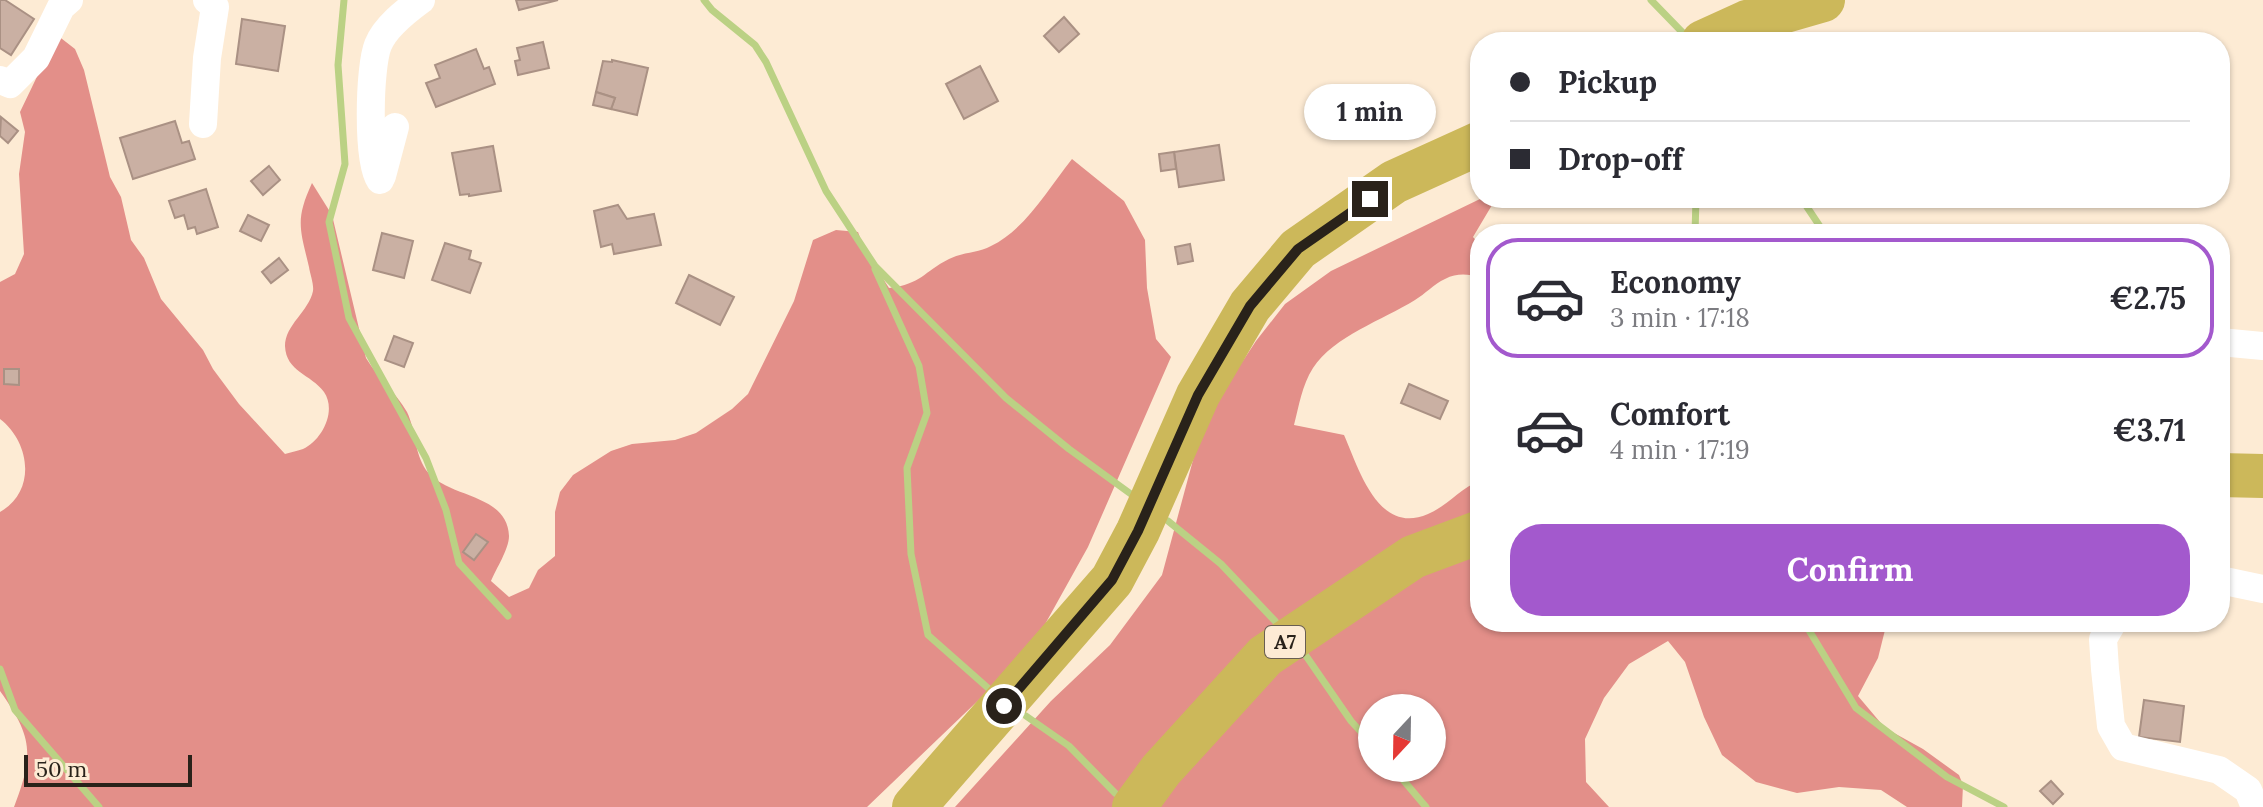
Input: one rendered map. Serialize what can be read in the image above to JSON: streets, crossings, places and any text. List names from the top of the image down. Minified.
{"streets":{"highway":["A7"]},"scale_bar":"50 m","north":"bottom","page":{"banner":["Pickup","Drop-off"],"bubble":"1 min","list":[{"name":"Economy","note":"3 min · 17:18","value":"€2.75"},{"name":"Comfort","note":"4 min · 17:19","value":"€3.71"}],"buttons":"Confirm","scale":"50 m"}}
